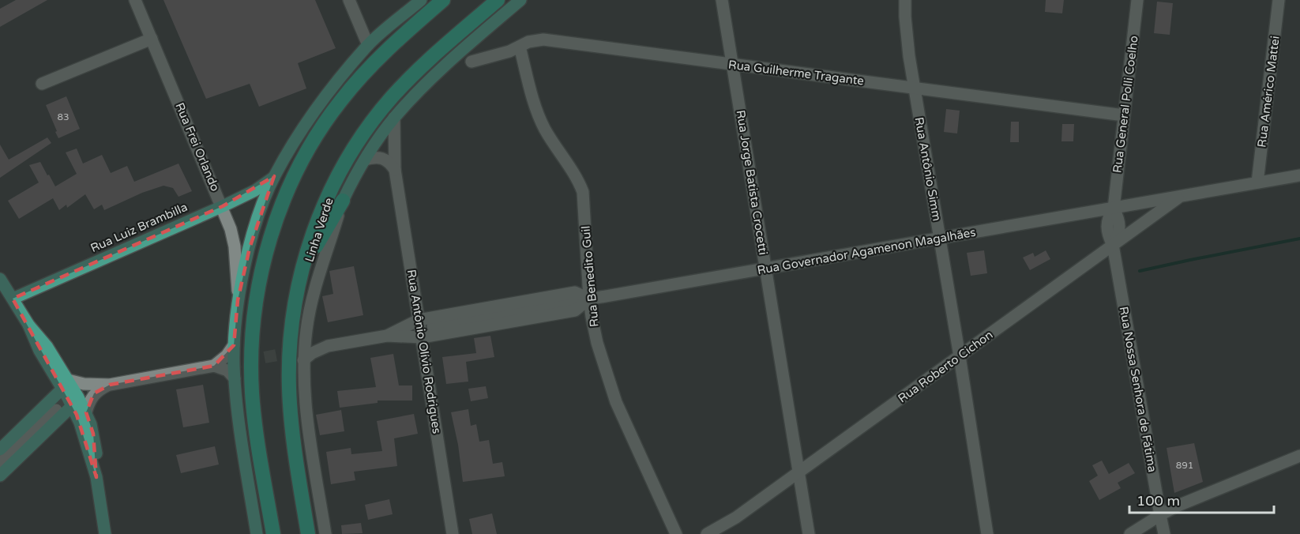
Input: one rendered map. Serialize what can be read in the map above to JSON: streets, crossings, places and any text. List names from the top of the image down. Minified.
{"streets":{"highway":["Linha Verde"],"main road":["Rua Luiz Brambilla"],"street":["Rua Guilherme Tragante","Rua Américo Mattei","Rua General Polli Coelho","Rua Frei Orlando","Rua Antônio Simm","Rua Jorge Batista Crocetti","Rua Governador Agamenon Magalhães","Rua Benedito Guil","Rua Antônio Olívio Rodrigues","Rua Roberto Cichon","Rua Nossa Senhora de Fátima"]},"crossings":[["Rua Guilherme Tragante","Rua General Polli Coelho"],["Rua Guilherme Tragante","Rua Antônio Simm"],["Rua Guilherme Tragante","Rua Jorge Batista Crocetti"],["Rua Guilherme Tragante","Rua Benedito Guil"],["Rua Américo Mattei","Rua Governador Agamenon Magalhães"],["Rua General Polli Coelho","Rua Governador Agamenon Magalhães"],["Rua General Polli Coelho","Rua Nossa Senhora de Fátima"],["Rua Frei Orlando","Rua Luiz Brambilla"],["Rua Antônio Simm","Rua Governador Agamenon Magalhães"],["Rua Antônio Simm","Rua Roberto Cichon"],["Rua Jorge Batista Crocetti","Rua Governador Agamenon Magalhães"],["Rua Jorge Batista Crocetti","Rua Roberto Cichon"],["Linha Verde","Rua Antônio Olívio Rodrigues"],["Rua Governador Agamenon Magalhães","Rua Benedito Guil"],["Rua Governador Agamenon Magalhães","Rua Roberto Cichon"],["Rua Governador Agamenon Magalhães","Rua Nossa Senhora de Fátima"],["Rua Roberto Cichon","Rua Nossa Senhora de Fátima"]],"house_numbers":["83","891"],"scale_bar":"100 m"}
